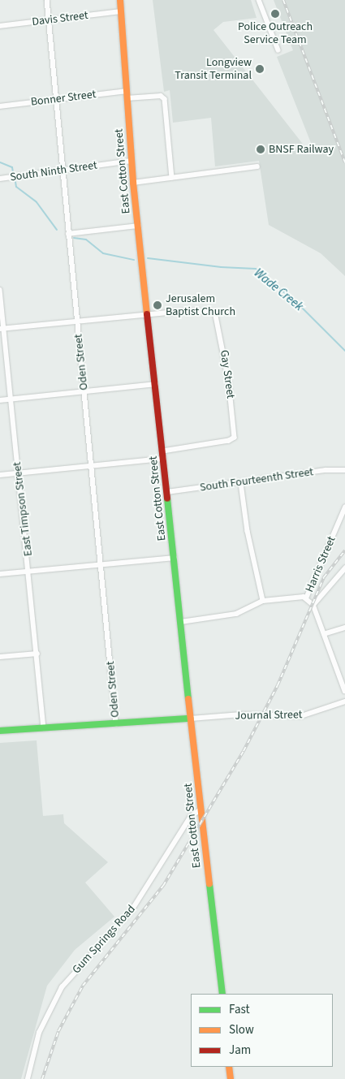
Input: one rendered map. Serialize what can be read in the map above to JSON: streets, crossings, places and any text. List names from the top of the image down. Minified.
{"streets":{"main road":["East Cotton Street"],"street":["Davis Street","Bonner Street","South Ninth Street","Oden Street","Gay Street","South Fourteenth Street","East Timpson Street","Harris Street","Journal Street","Gum Springs Road"]},"crossings":[["Davis Street","East Cotton Street"],["Davis Street","Oden Street"],["Bonner Street","East Cotton Street"],["Bonner Street","Oden Street"],["South Ninth Street","East Cotton Street"],["South Ninth Street","Oden Street"],["East Cotton Street","Gay Street"],["East Cotton Street","South Fourteenth Street"],["East Cotton Street","Journal Street"],["East Cotton Street","Gum Springs Road"]],"water":["Wade Creek"],"places":["Police Outreach Service Team","Longview Transit Terminal","BNSF Railway","Jerusalem Baptist Church"],"legend":["Fast","Slow","Jam"]}
